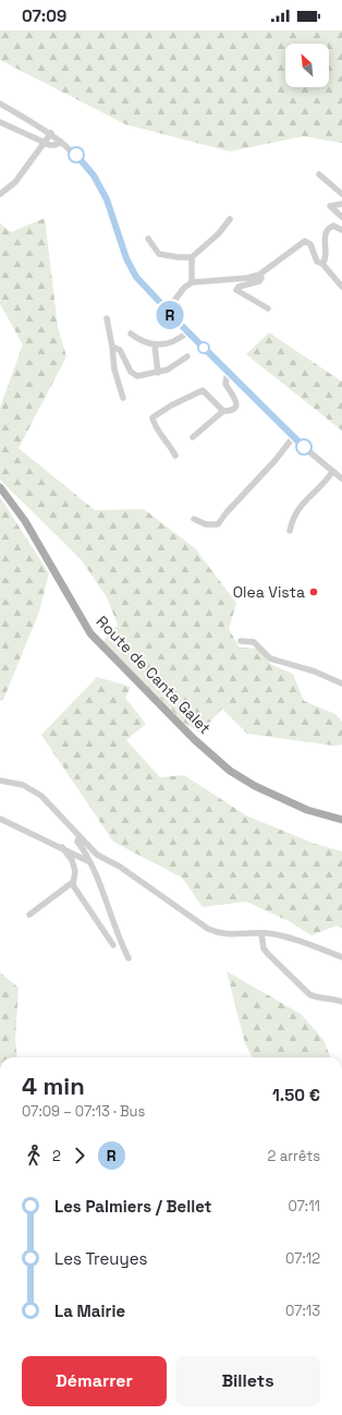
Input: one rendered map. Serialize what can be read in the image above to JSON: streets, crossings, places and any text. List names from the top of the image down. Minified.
{"streets":{"main road":["Route de Canta Galet"]},"places":["Olea Vista"],"lines":["bus line R"],"north":"top left","page":{"status":"07:09","on_map":"R","heading":["4 min","07:09 – 07:13 · Bus","1.50 €"],"legs":["2","R","2 arrêts"],"list":[{"name":"Les Palmiers / Bellet","value":"07:11"},{"name":"Les Treuyes","value":"07:12"},{"name":"La Mairie","value":"07:13"}],"buttons":["Démarrer","Billets"]}}
